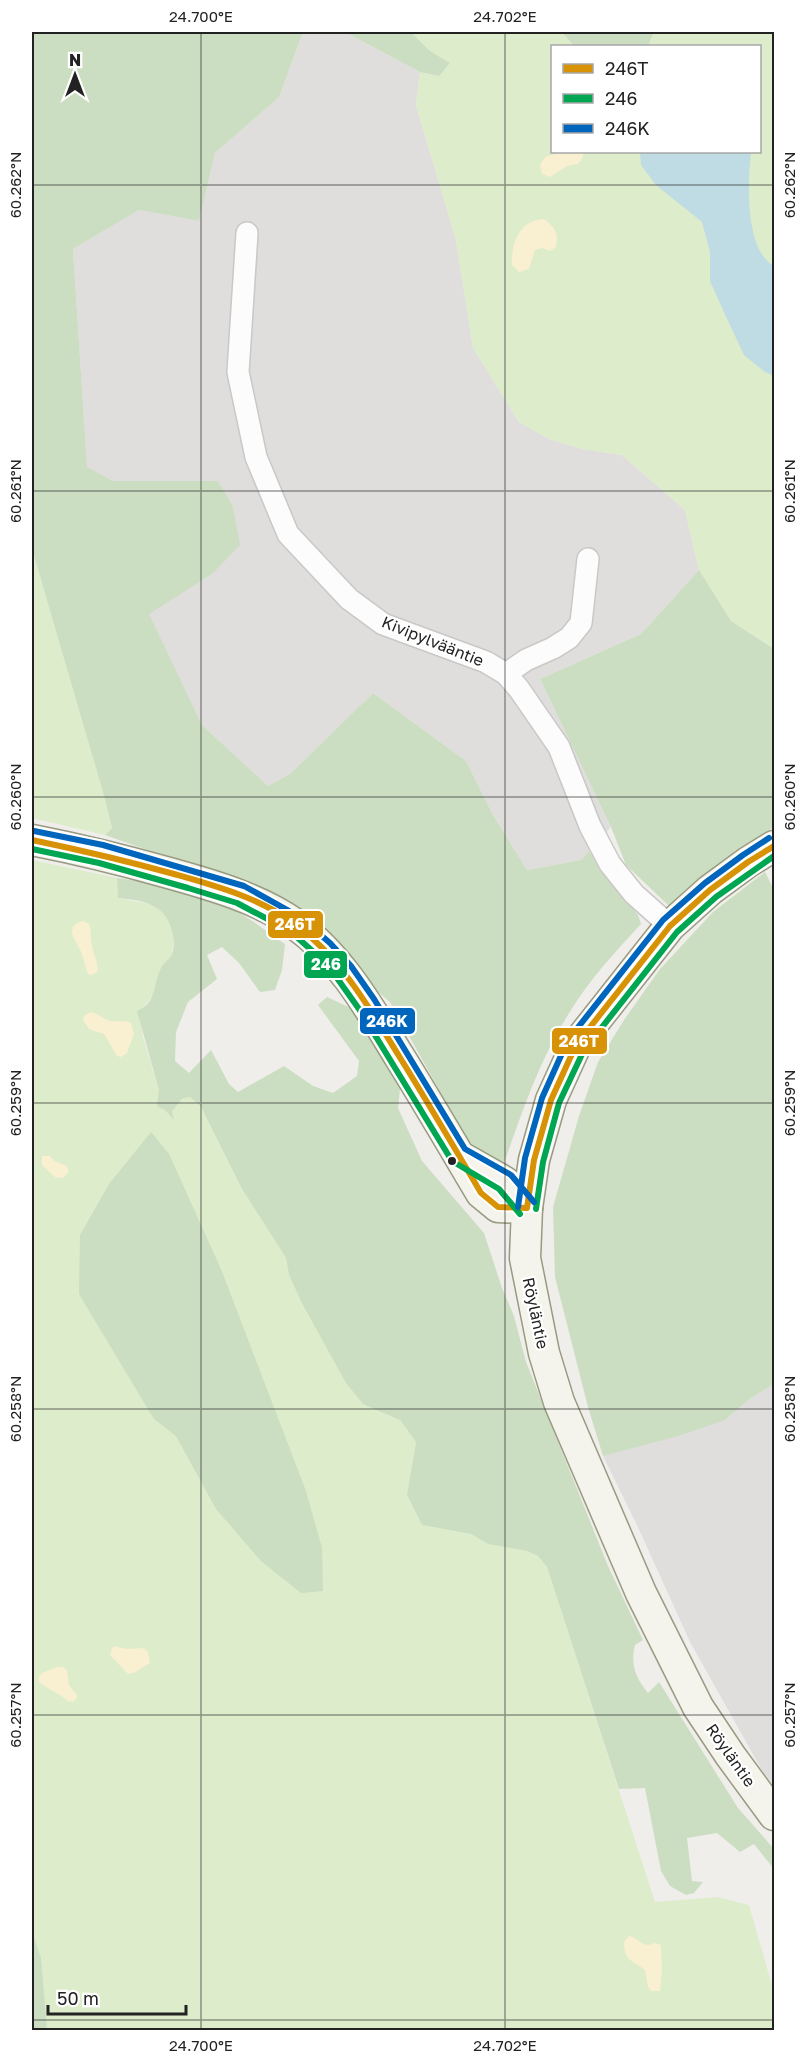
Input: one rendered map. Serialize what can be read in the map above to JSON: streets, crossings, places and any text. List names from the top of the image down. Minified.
{"streets":{"street":["Kivipylvääntie","Röyläntie"]},"crossings":[["Kivipylvääntie","Röyläntie"]],"lines":["transit line 246K","transit line 246T","transit line 246"],"legend":["246T","246","246K"],"scale_bar":"50 m","north":"top","coordinates":["24.700°E","24.702°E","60.262°N","60.261°N","60.260°N","60.259°N","60.258°N","60.257°N"]}
